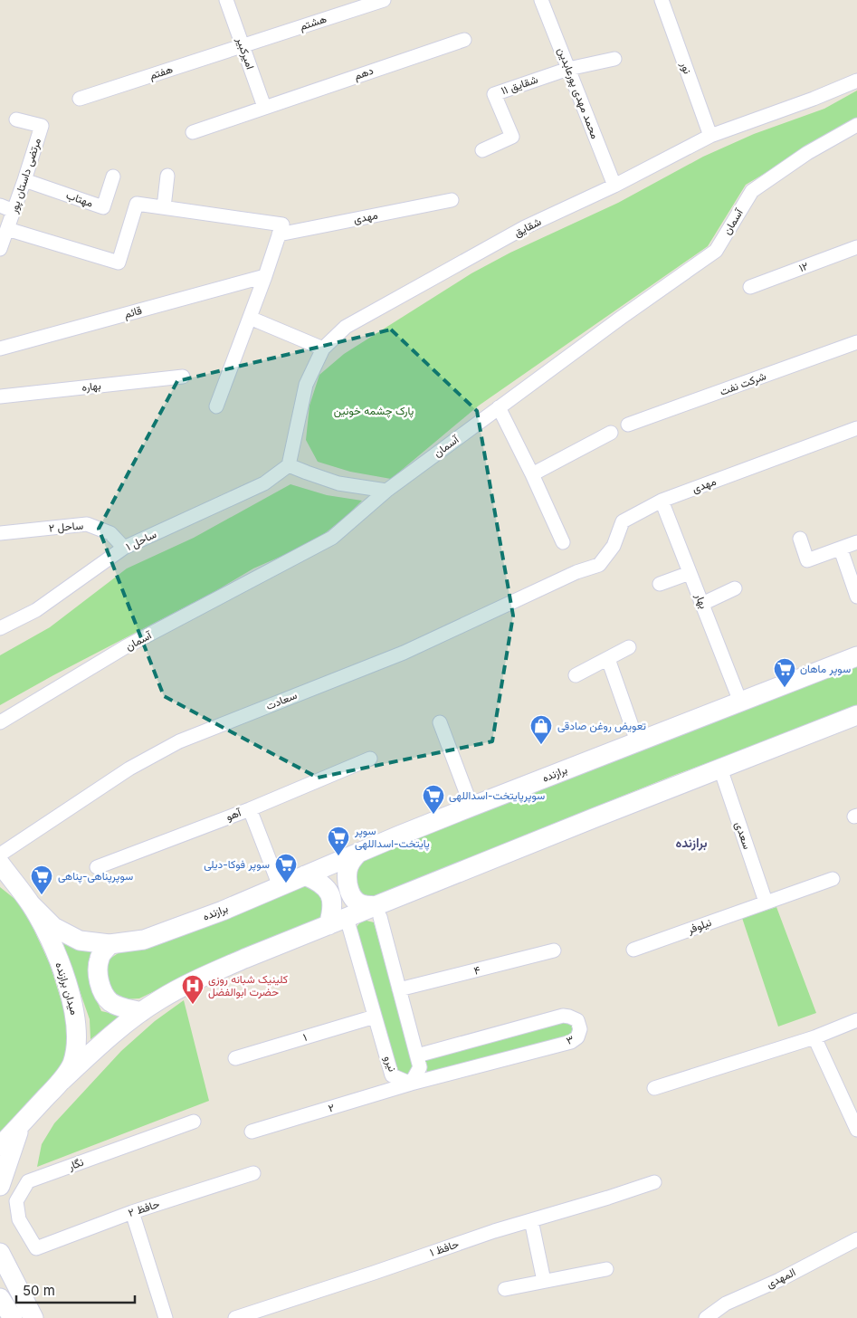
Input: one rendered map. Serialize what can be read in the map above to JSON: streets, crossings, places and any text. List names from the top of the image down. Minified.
{"streets":{"main road":["برازنده","میدان برازنده"],"street":["هشتم","امیرکبیر","نور","هفتم","دهم","شقایق ۱۱","محمد مهدی پورعابدین","مرتضی داستان پور","مهتاب","مهدی","آسمان","شقایق","۱۲","قائم","شرکت نفت","بهاره","ساحل ۲","ساحل ۱","بهار","سعادت","آهو","سعدی","نیلوفر","۴","۱","۳","نیرو","۲","نگار","حافظ ۲","حافظ ۱","المهدی"]},"crossings":[["هشتم","امیرکبیر"],["هشتم","هفتم"],["امیرکبیر","هفتم"],["امیرکبیر","دهم"],["نور","شقایق"],["شقایق ۱۱","محمد مهدی پورعابدین"],["محمد مهدی پورعابدین","شقایق"],["مرتضی داستان پور","مهتاب"],["مهدی","بهار"],["مهدی","سعادت"],["شقایق","ساحل ۱"],["ساحل ۲","ساحل ۱"],["بهار","برازنده"],["برازنده","میدان برازنده"],["سعدی","نیلوفر"],["۱","نیرو"],["۳","نیرو"],["۳","۲"],["نیرو","۲"],["نگار","حافظ ۲"]],"districts":["برازنده"],"parks":["پارک چشمه خونین"],"places":{"supermarket":["سوپر ماهان","سوپرپایتخت-اسداللهی","سوپر پایتخت-اسداللهی","سوپر فوکا-دیلی","سوپرپناهی-پناهی"],"shop":["تعویض روغن صادقی"],"hospital":["کلینیک شبانه روزی حضرت ابوالفضل"]},"scale_bar":"50 m"}
